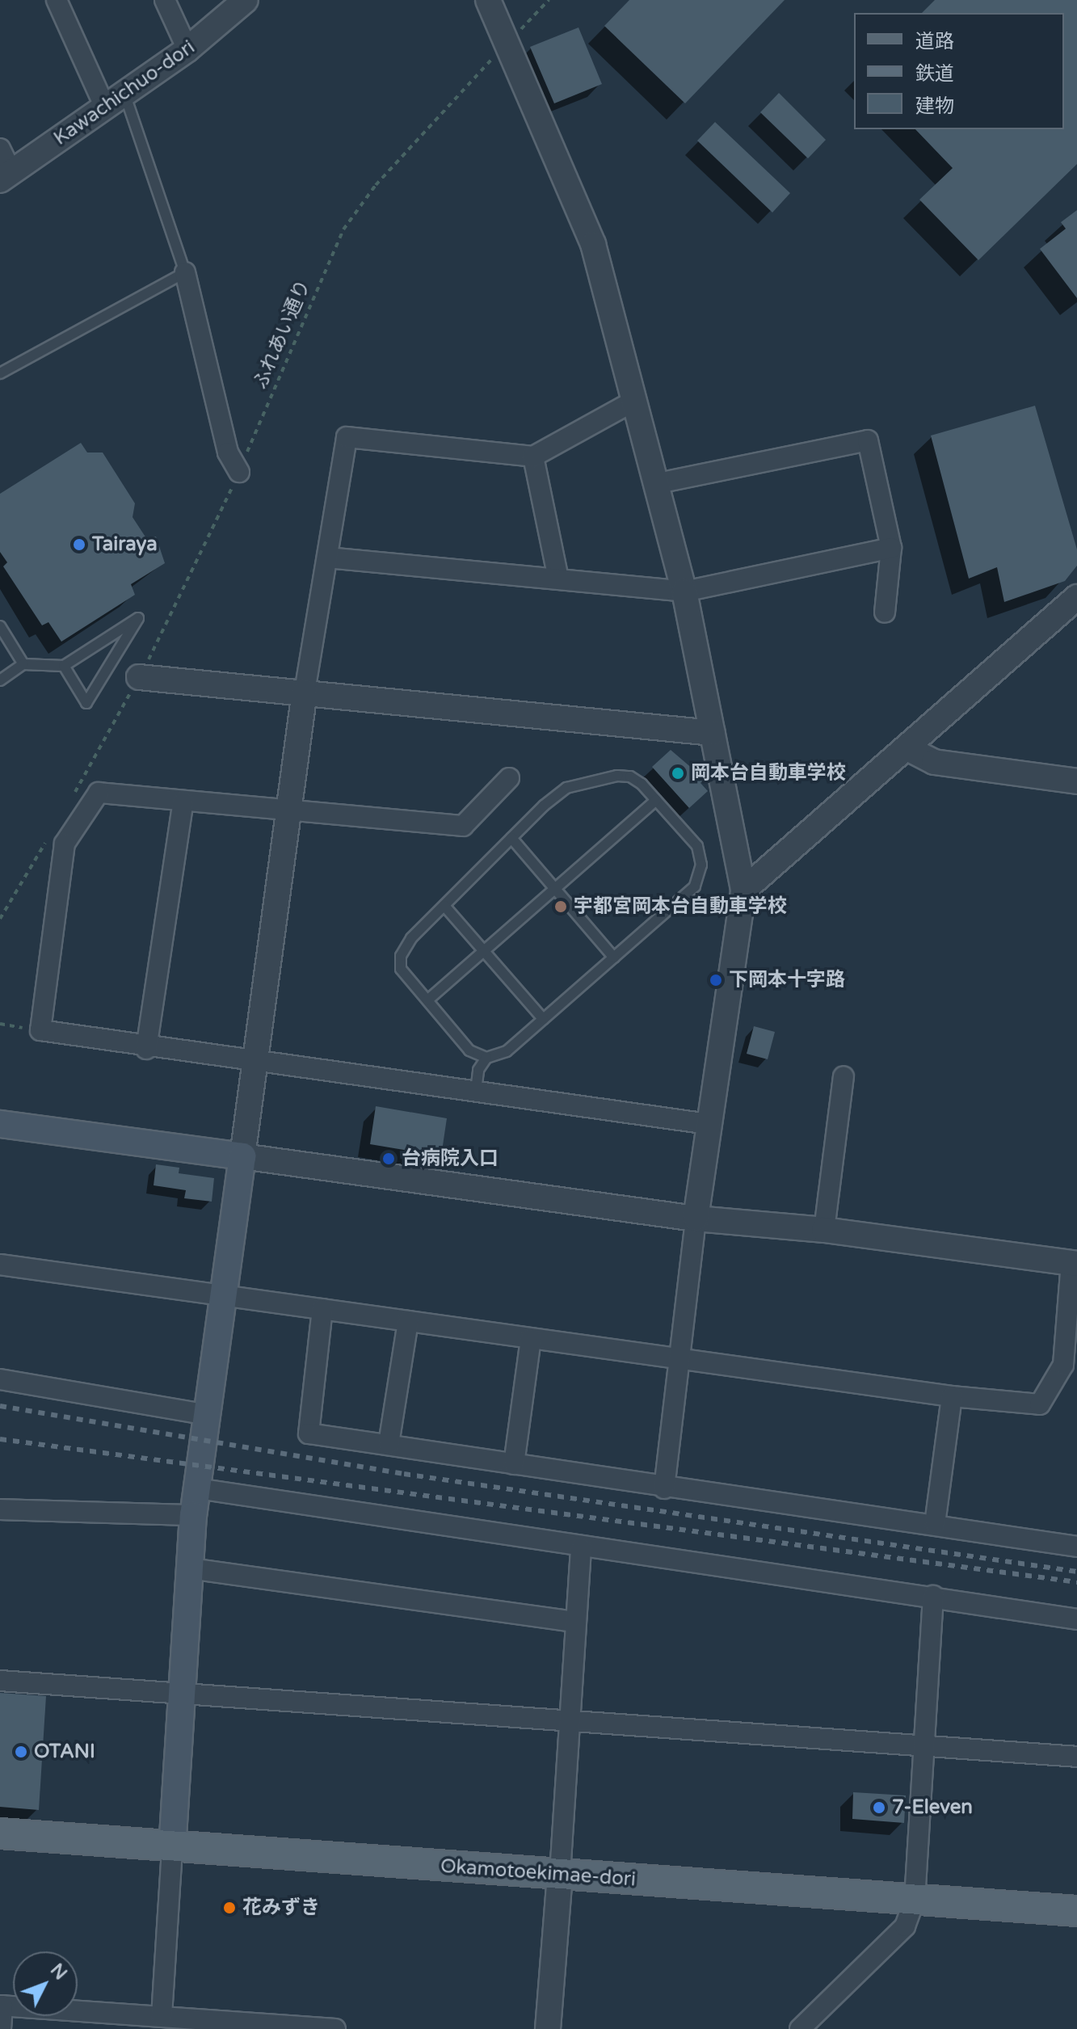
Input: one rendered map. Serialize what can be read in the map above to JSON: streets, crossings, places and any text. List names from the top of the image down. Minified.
{"streets":{"main road":["Okamotoekimae-dori"],"street":["Kawachichuo-dori"],"path":["ふれあい通り"]},"places":["Tairaya","岡本台自動車学校","宇都宮岡本台自動車学校","下岡本十字路","台病院入口","OTANI","7-Eleven","花みずき"],"legend":["道路","鉄道","建物"],"north":"top right"}
